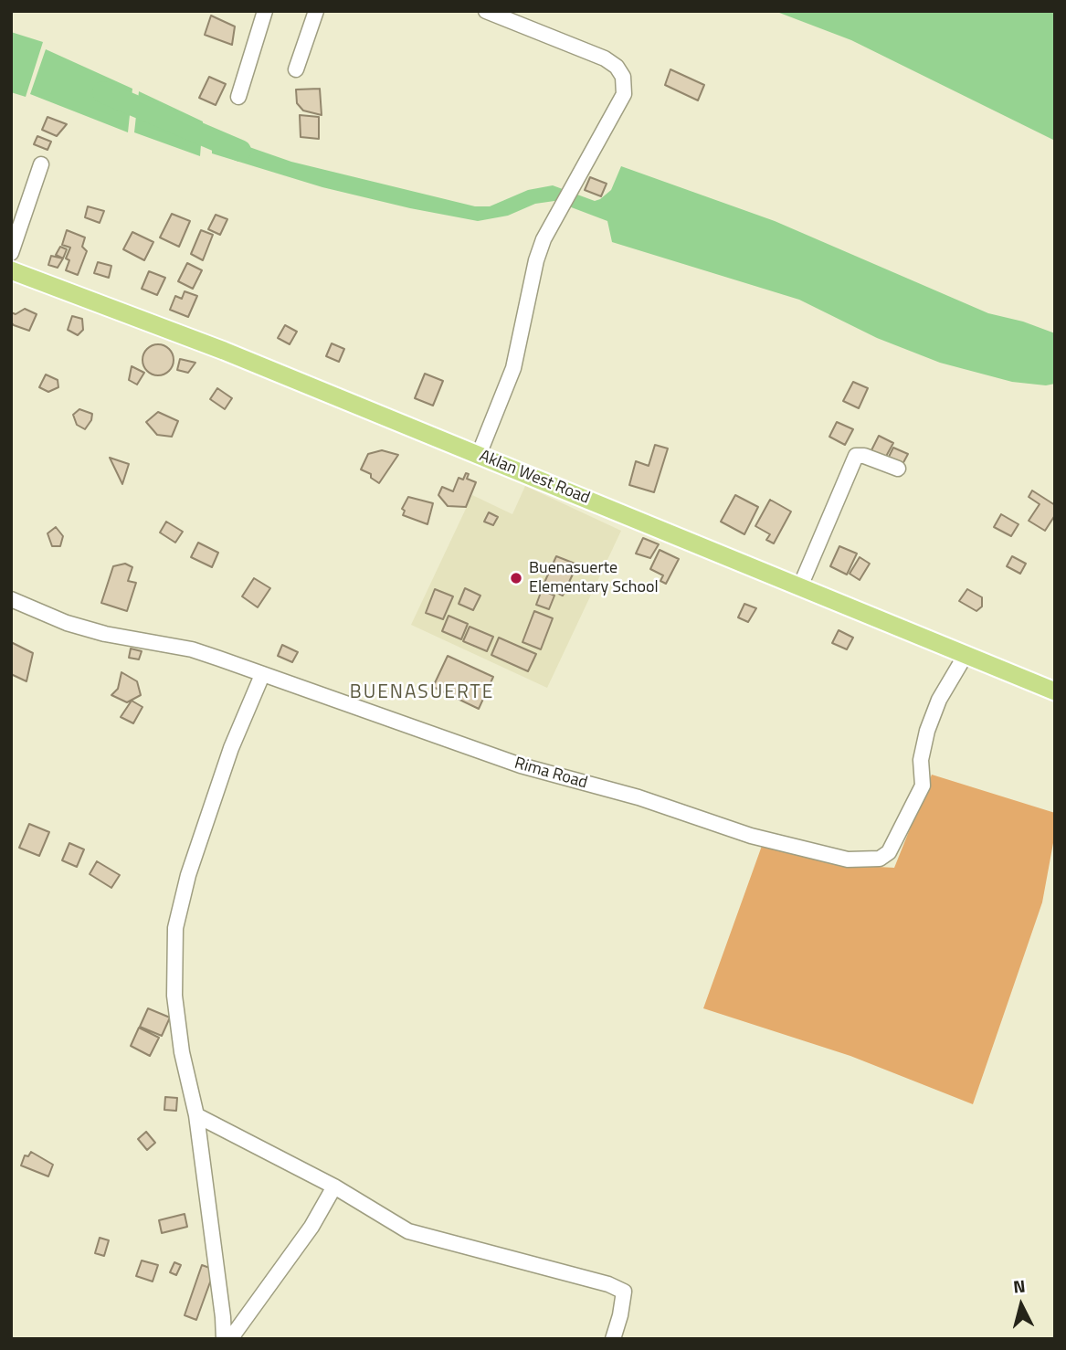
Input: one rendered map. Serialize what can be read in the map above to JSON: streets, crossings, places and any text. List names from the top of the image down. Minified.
{"streets":{"main road":["Aklan West Road"],"street":["Rima Road"]},"crossings":[["Aklan West Road","Rima Road"]],"districts":["BUENASUERTE"],"places":["Buenasuerte Elementary School"],"north":"top"}
